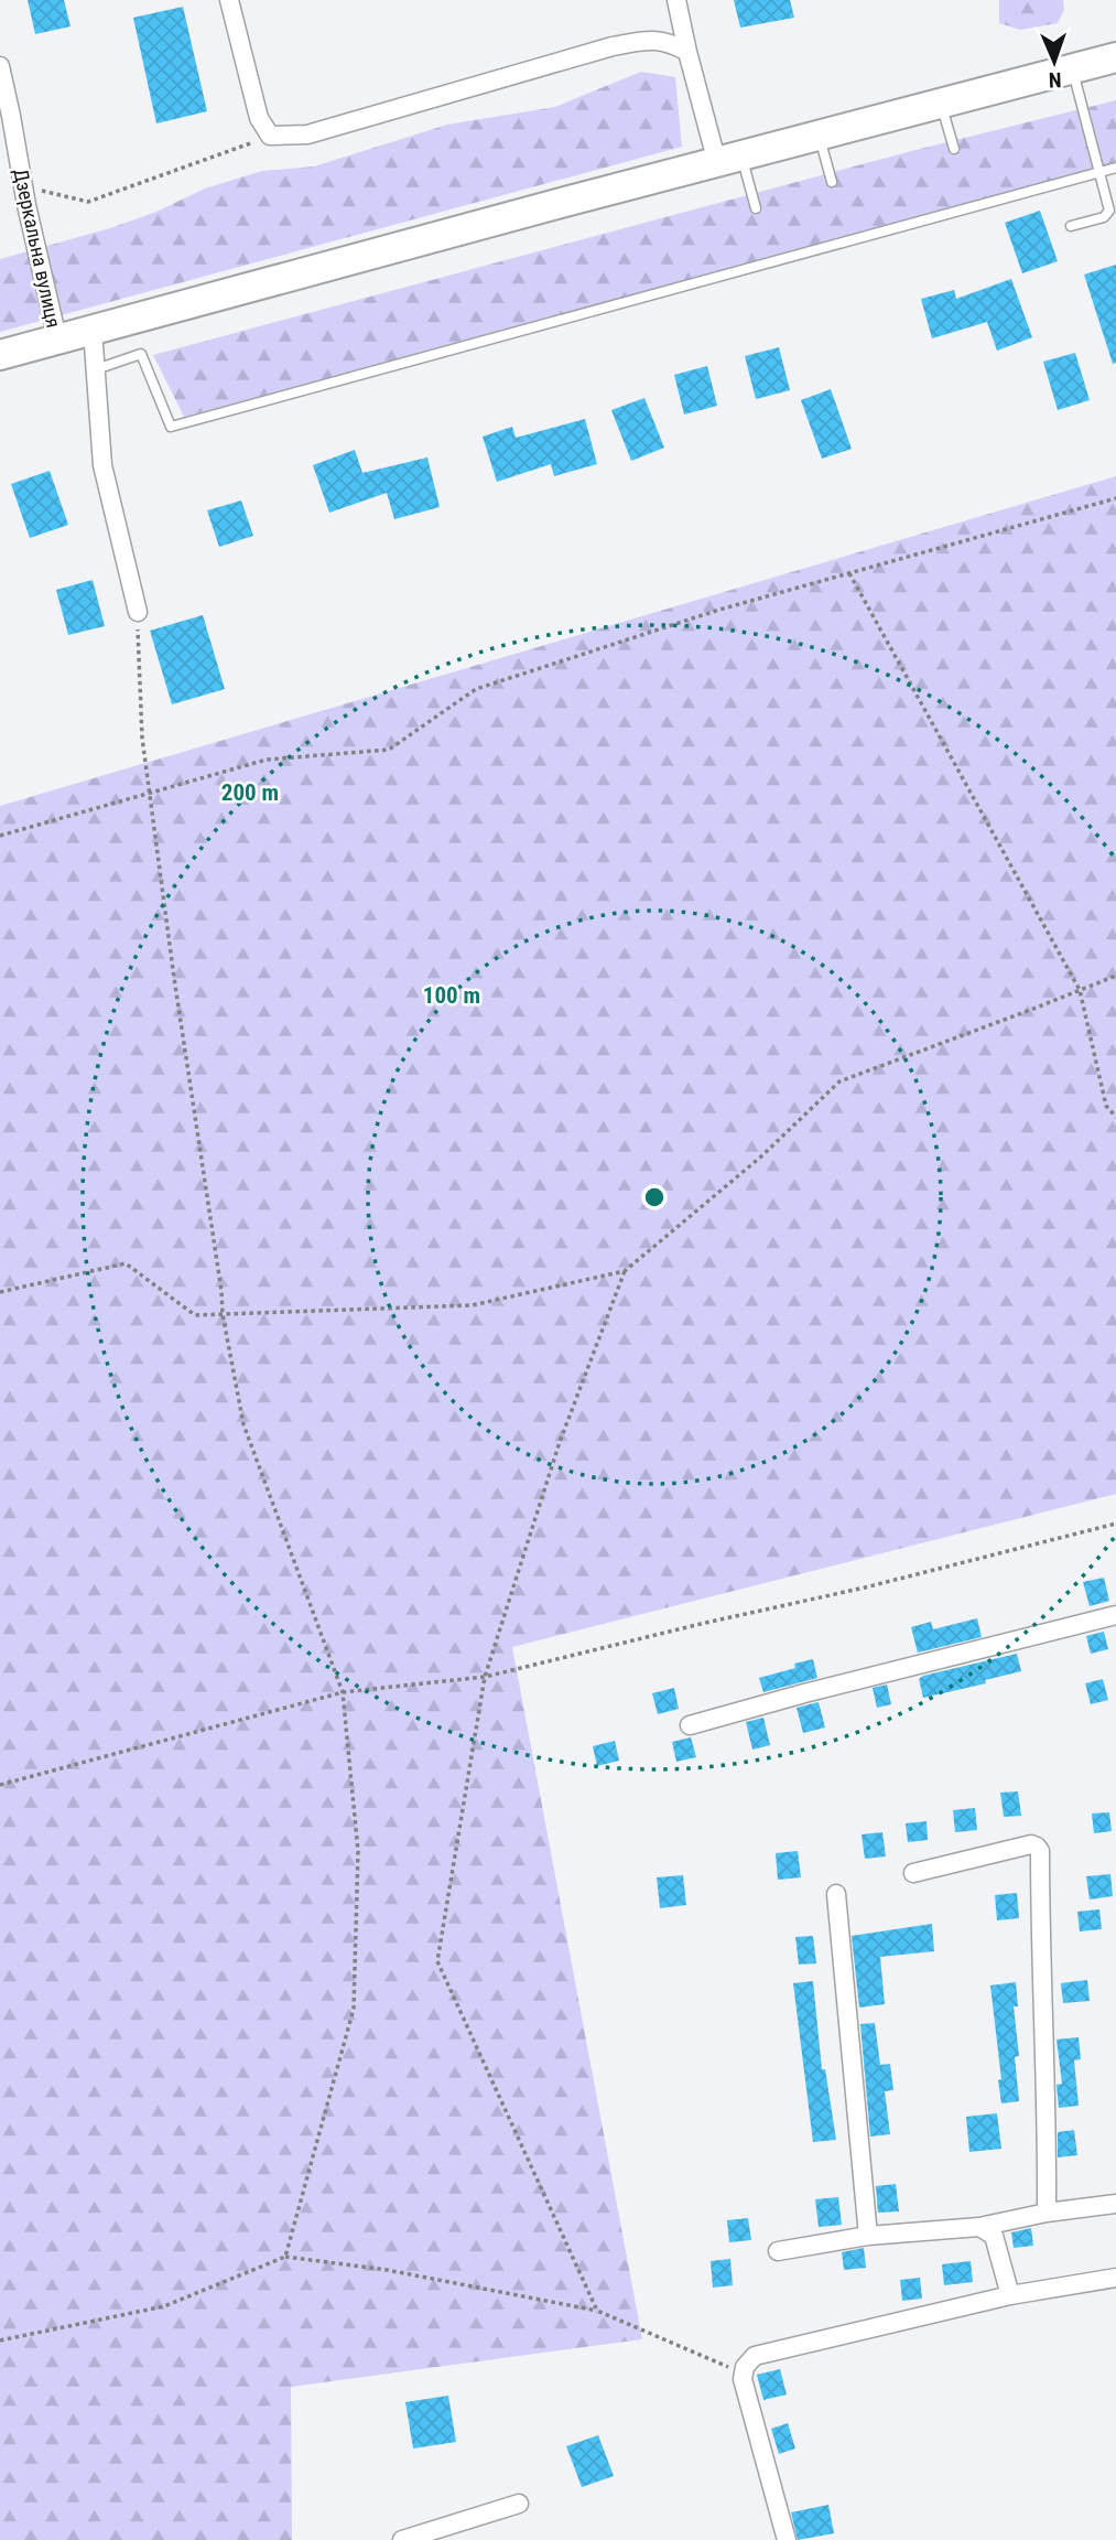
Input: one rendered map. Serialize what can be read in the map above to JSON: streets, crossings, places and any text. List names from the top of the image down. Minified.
{"streets":{"street":["Дзеркальна вулиця"]},"north":"bottom","rings":["200 m","100 m"]}
